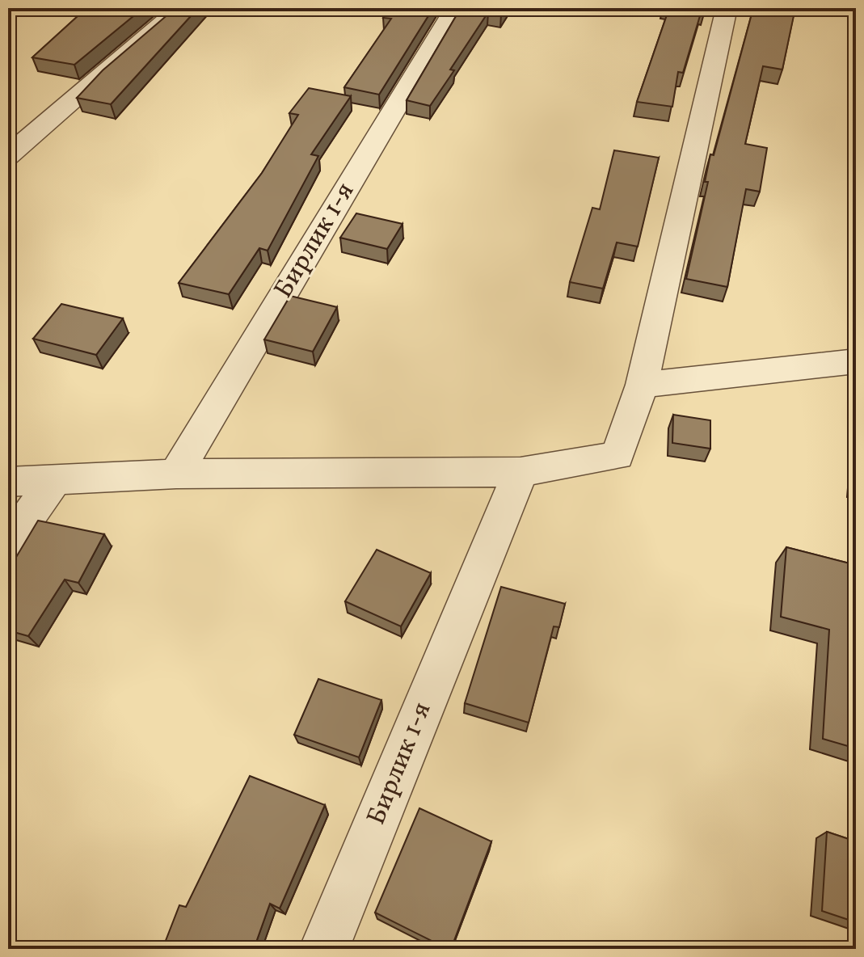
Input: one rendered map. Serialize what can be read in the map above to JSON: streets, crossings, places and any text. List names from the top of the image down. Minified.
{"streets":{"street":["Бирлик 1-я"]}}
